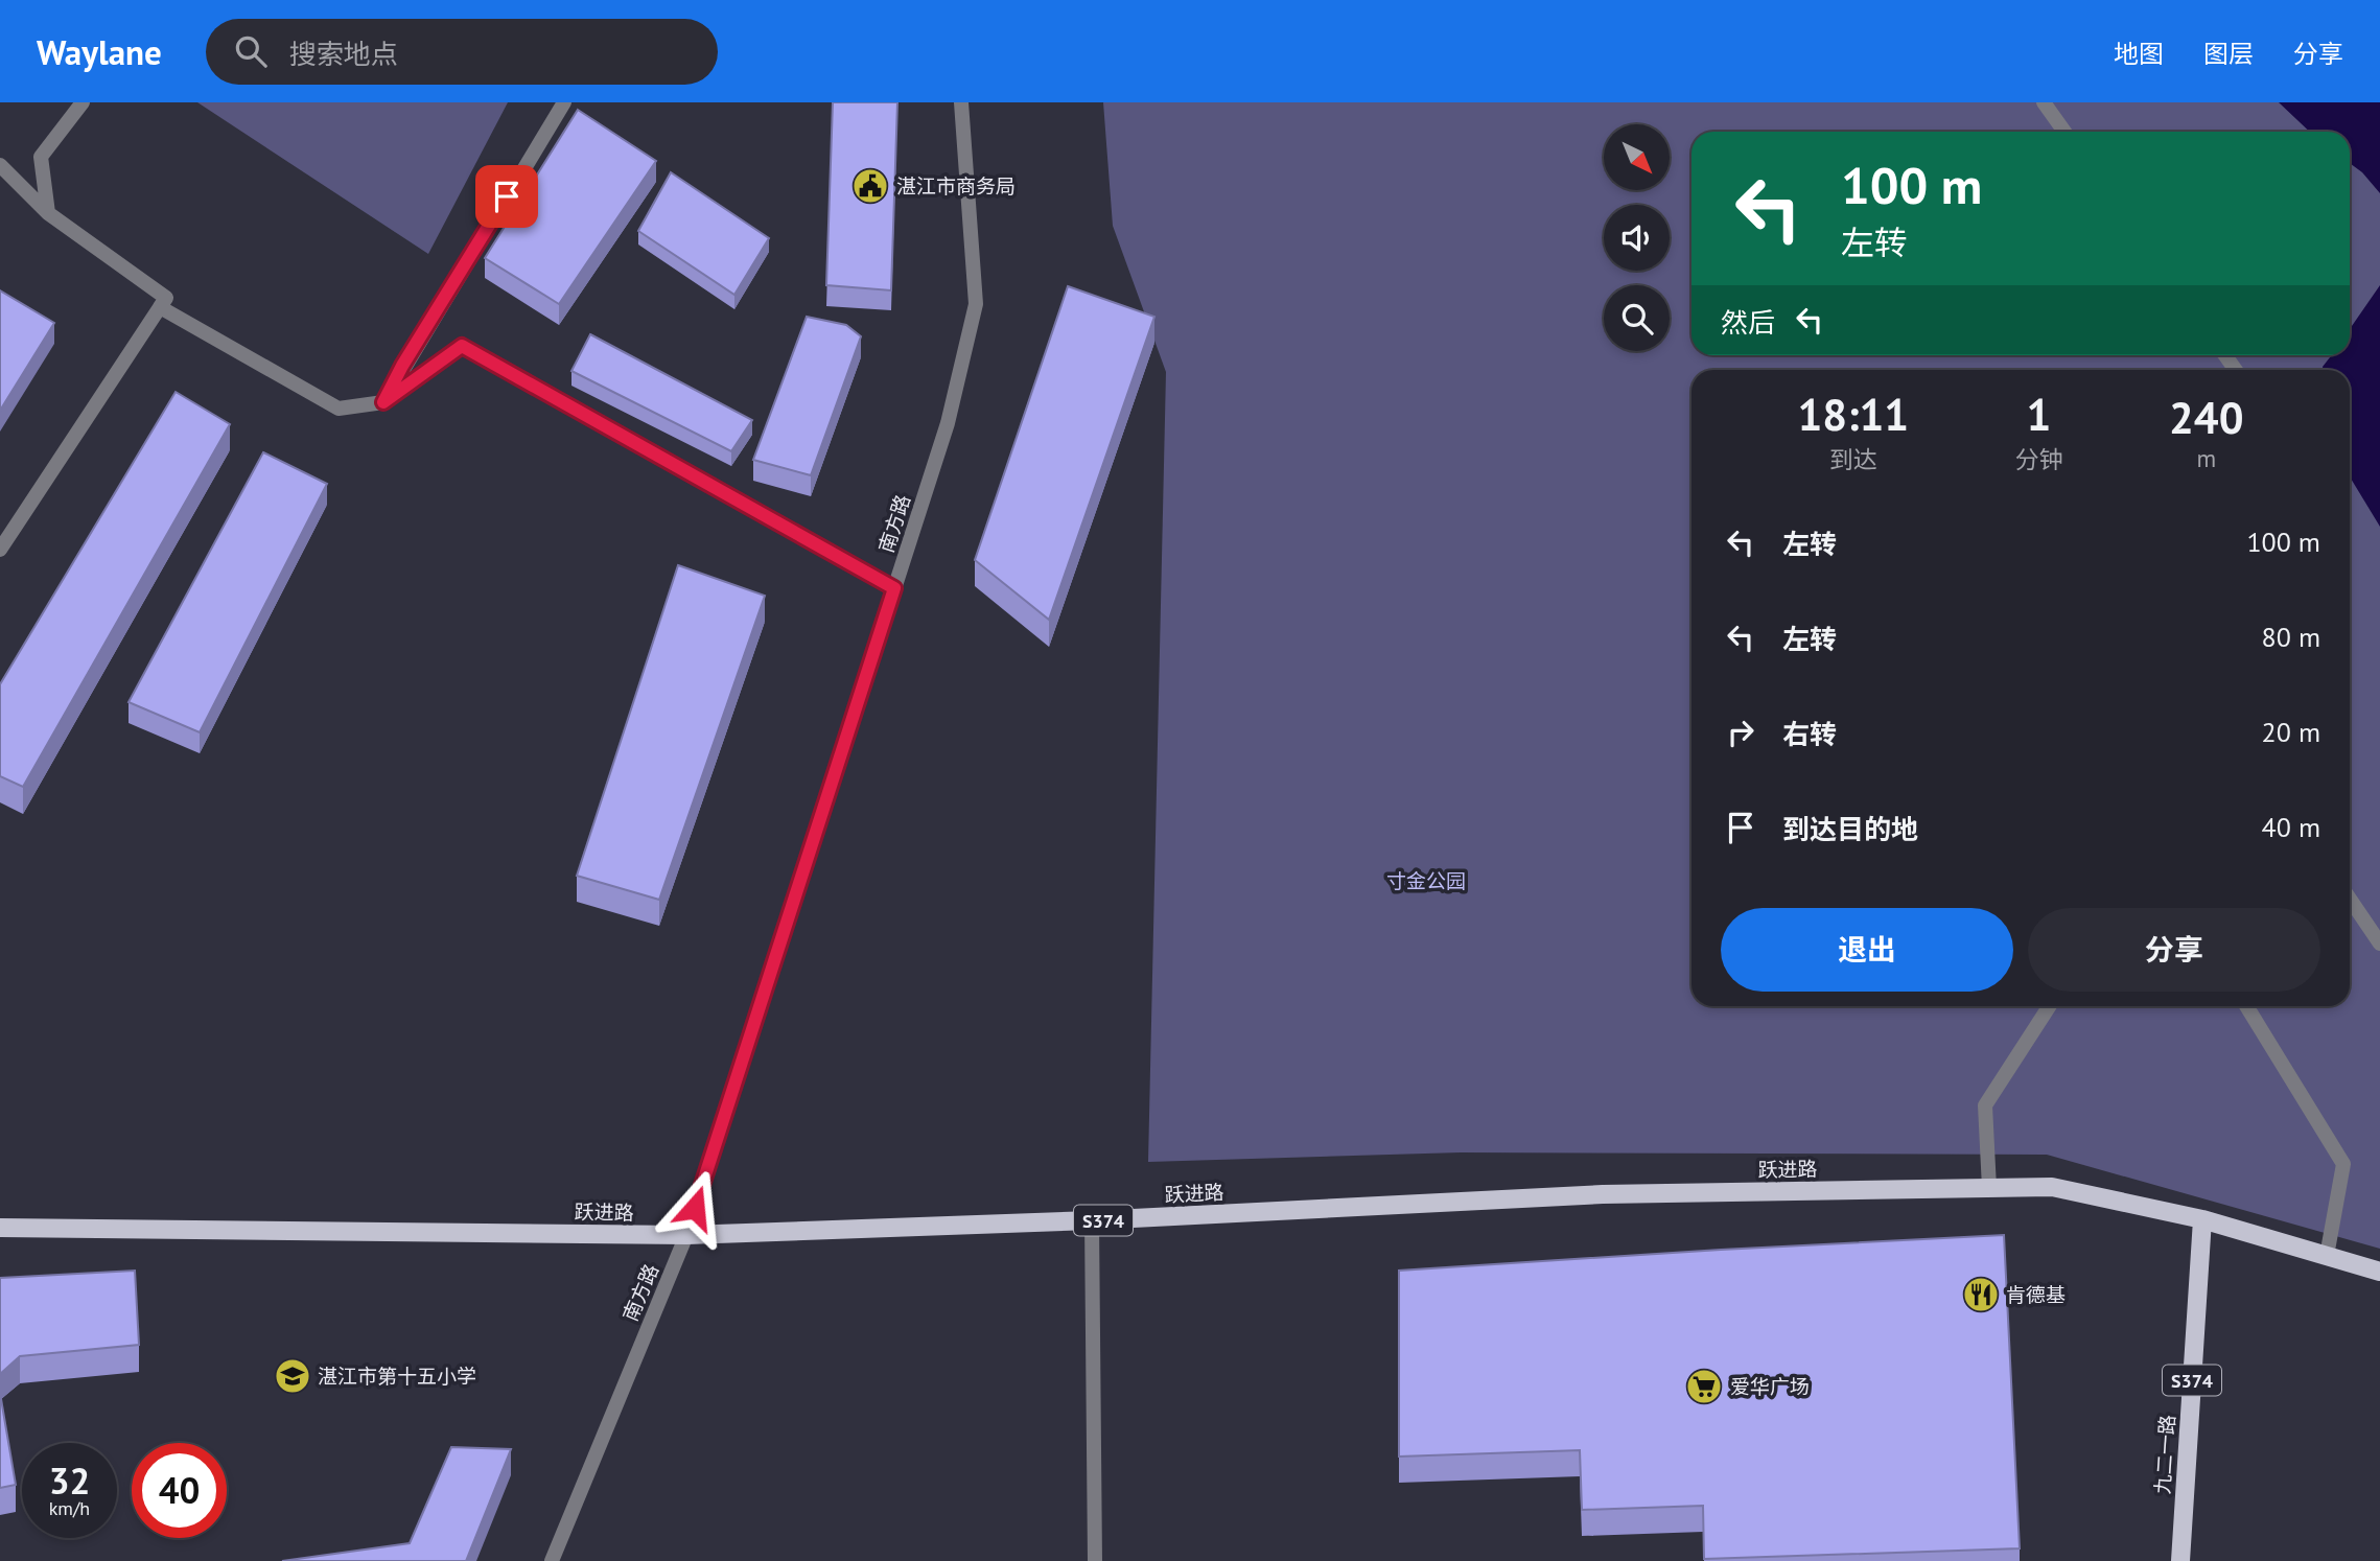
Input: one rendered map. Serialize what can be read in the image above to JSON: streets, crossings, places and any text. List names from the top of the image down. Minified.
{"streets":{"main road":["跃进路","S374","九二一路"],"street":["南方路"]},"crossings":[["南方路","跃进路"],["跃进路","九二一路"]],"parks":["寸金公园"],"places":{"public building":["湛江市商务局"],"restaurant":["肯德基"],"school or university":["湛江市第十五小学"],"supermarket":["爱华广场"]},"north":"bottom right","page":{"header":"Waylane","search":"搜索地点","nav":["地图","图层","分享"],"turn":["100 m","左转"],"then":"然后","eta":["18:11","到达","1","分钟","240","m"],"list":[{"name":"左转","value":"100 m"},{"name":"左转","value":"80 m"},{"name":"右转","value":"20 m"},{"name":"到达目的地","value":"40 m"}],"buttons":["退出","分享"],"speed":"32 km/h","limit":"40"}}
